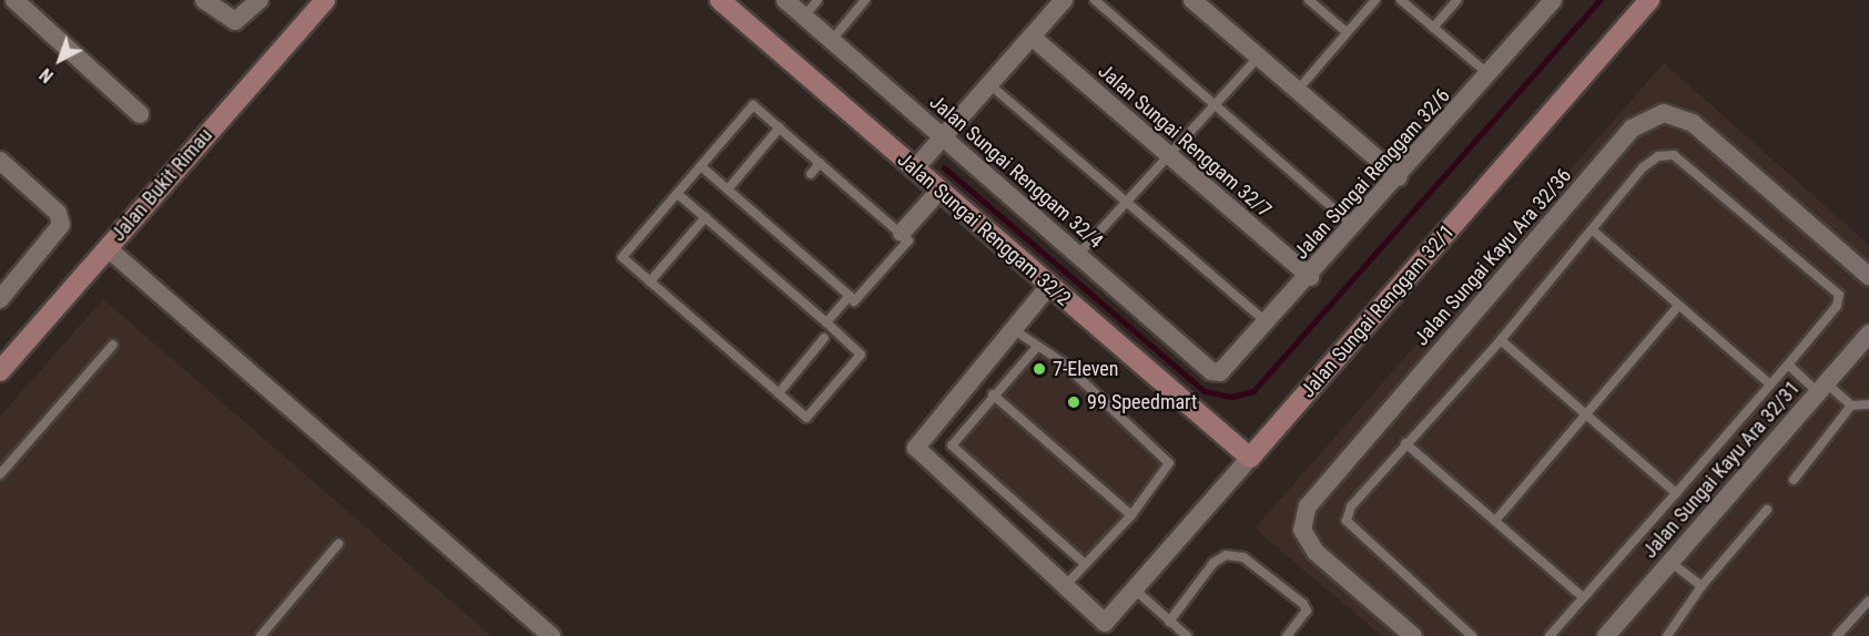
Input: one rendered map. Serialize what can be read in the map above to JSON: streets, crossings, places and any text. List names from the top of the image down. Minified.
{"streets":{"street":["Jalan Sungai Renggam 32/7","Jalan Sungai Renggam 32/4","Jalan Sungai Renggam 32/6","Jalan Bukit Rimau","Jalan Sungai Renggam 32/2","Jalan Sungai Kayu Ara 32/36","Jalan Sungai Renggam 32/1","Jalan Sungai Kayu Ara 32/31"]},"crossings":[["Jalan Sungai Renggam 32/7","Jalan Sungai Renggam 32/6"],["Jalan Sungai Renggam 32/4","Jalan Sungai Renggam 32/6"],["Jalan Sungai Renggam 32/2","Jalan Sungai Renggam 32/1"]],"places":["7-Eleven","99 Speedmart"],"north":"bottom left"}
